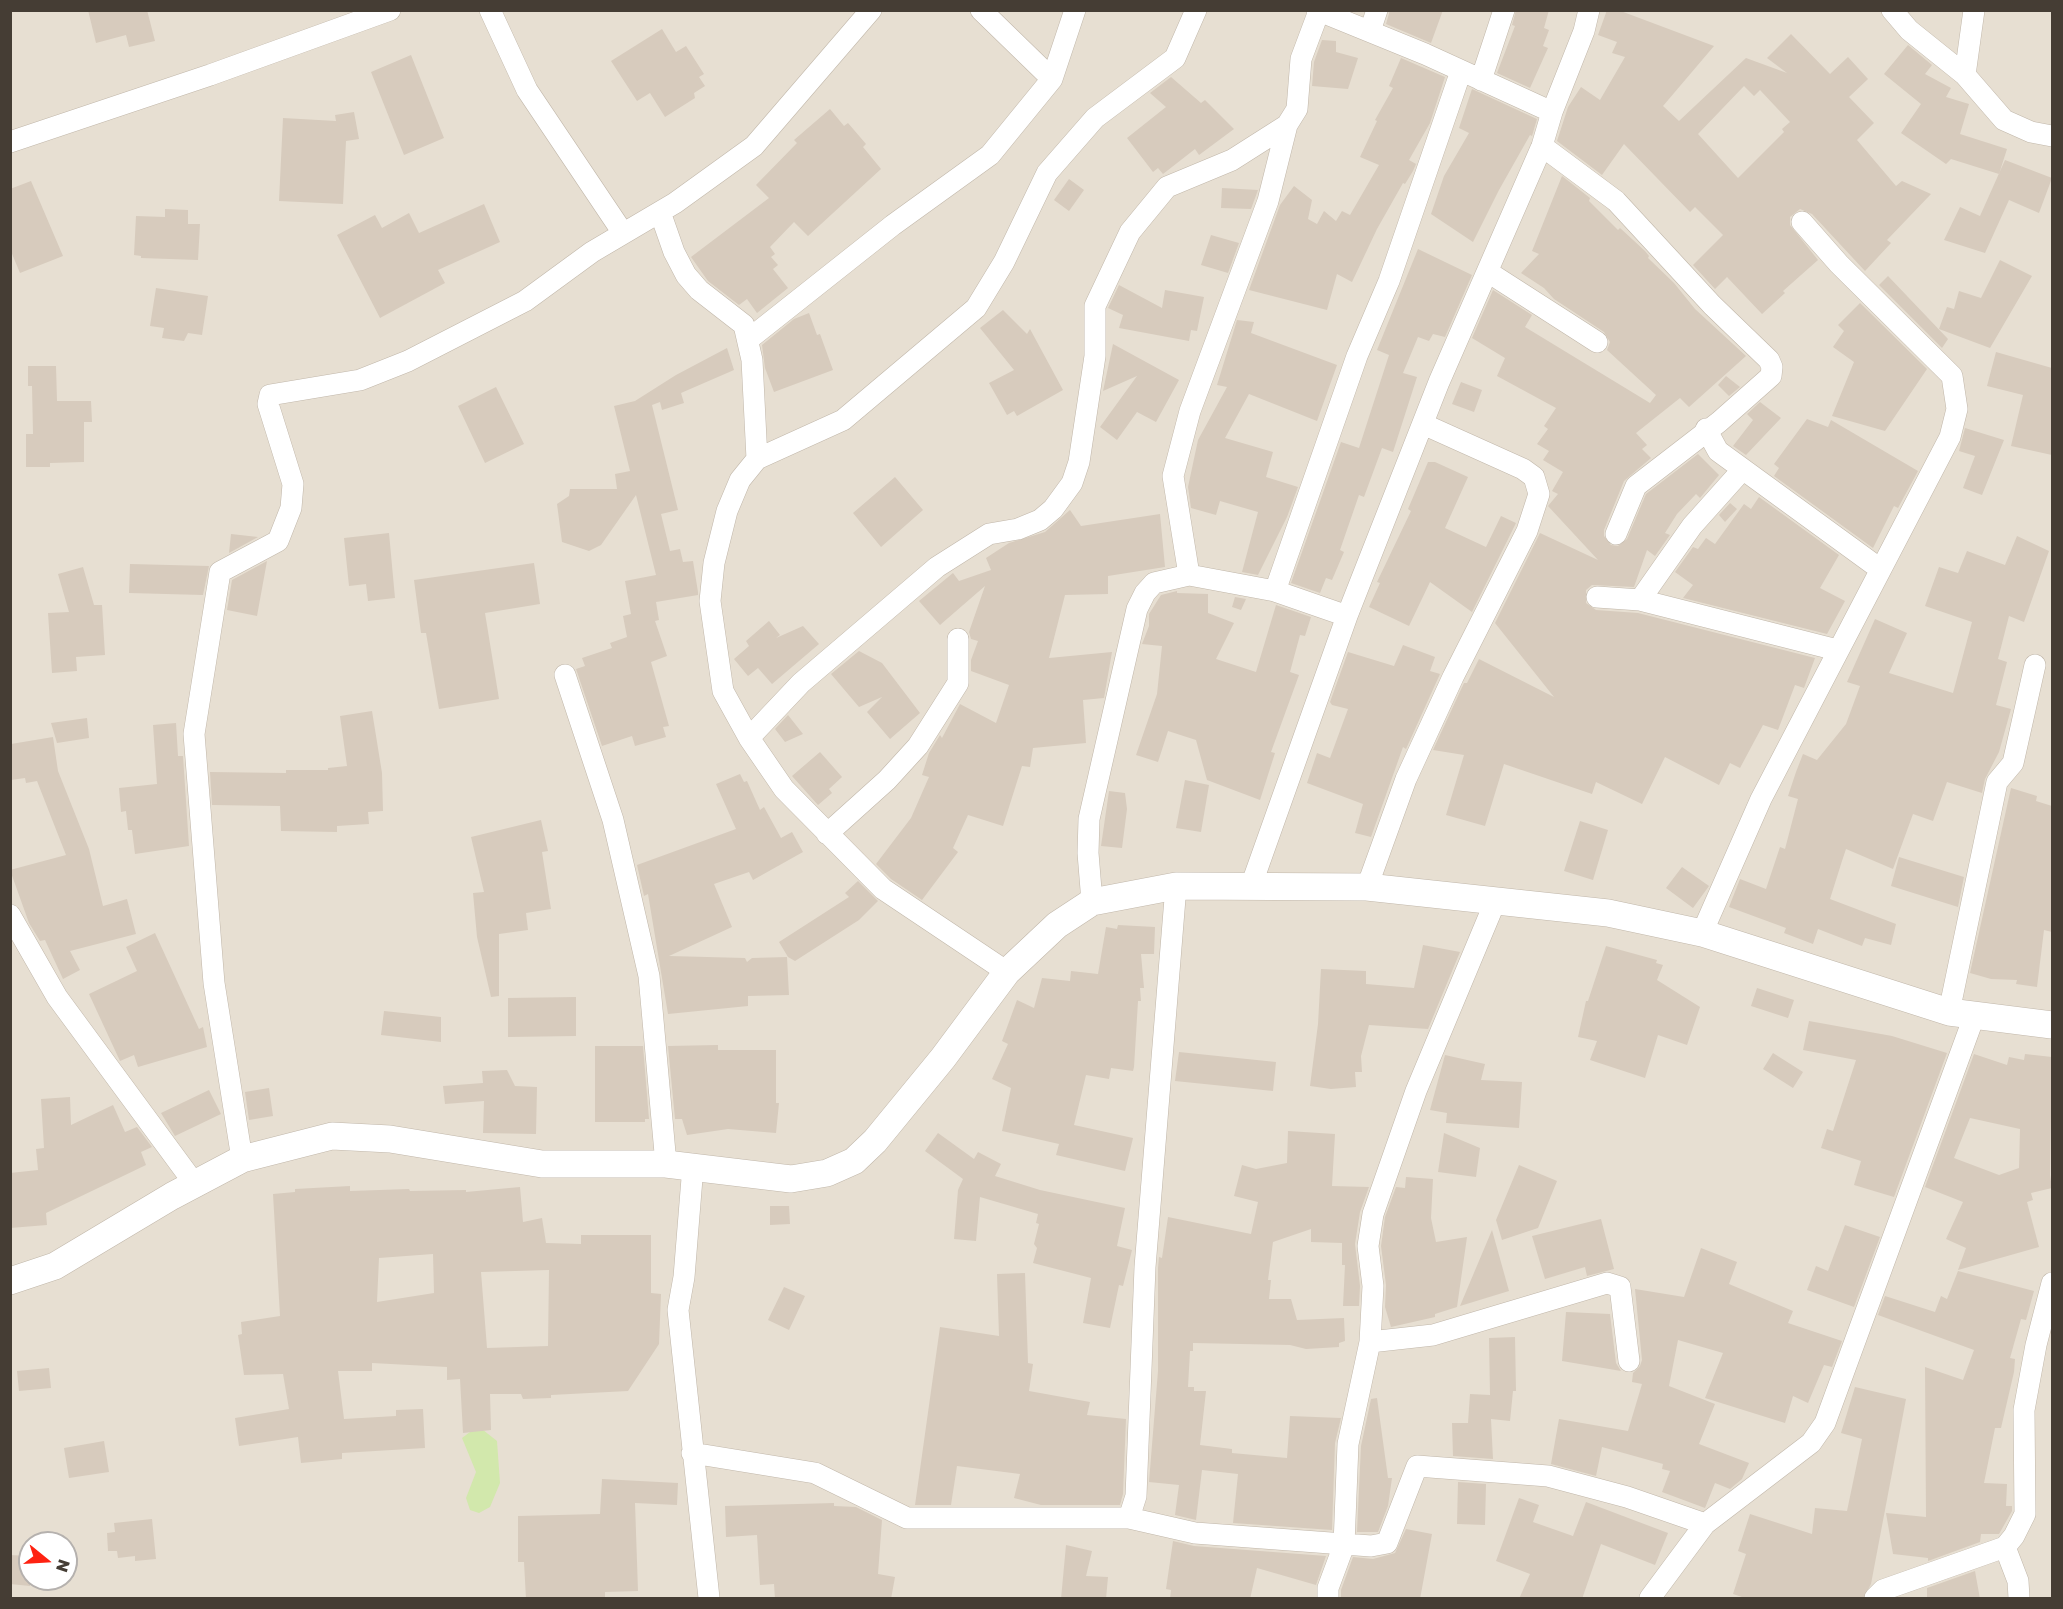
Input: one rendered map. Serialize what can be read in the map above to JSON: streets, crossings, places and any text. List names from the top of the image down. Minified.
{"north":"right"}
